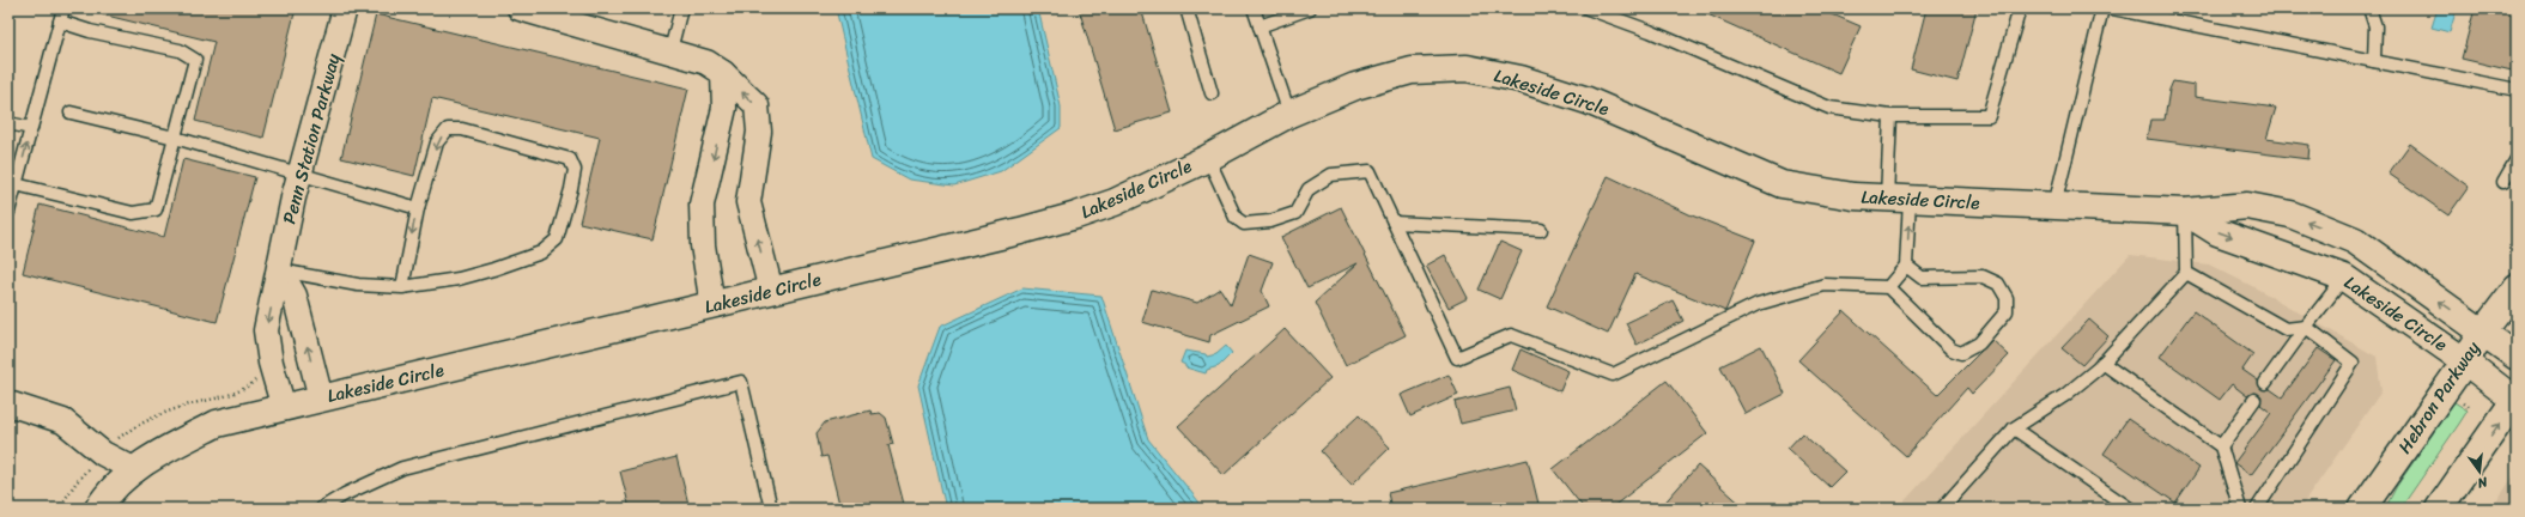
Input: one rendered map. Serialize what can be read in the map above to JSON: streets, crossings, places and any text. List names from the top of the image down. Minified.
{"streets":{"street":["Lakeside Circle","Penn Station Parkway","Hebron Parkway"]},"crossings":[["Lakeside Circle","Penn Station Parkway"],["Lakeside Circle","Hebron Parkway"]],"north":"bottom"}
